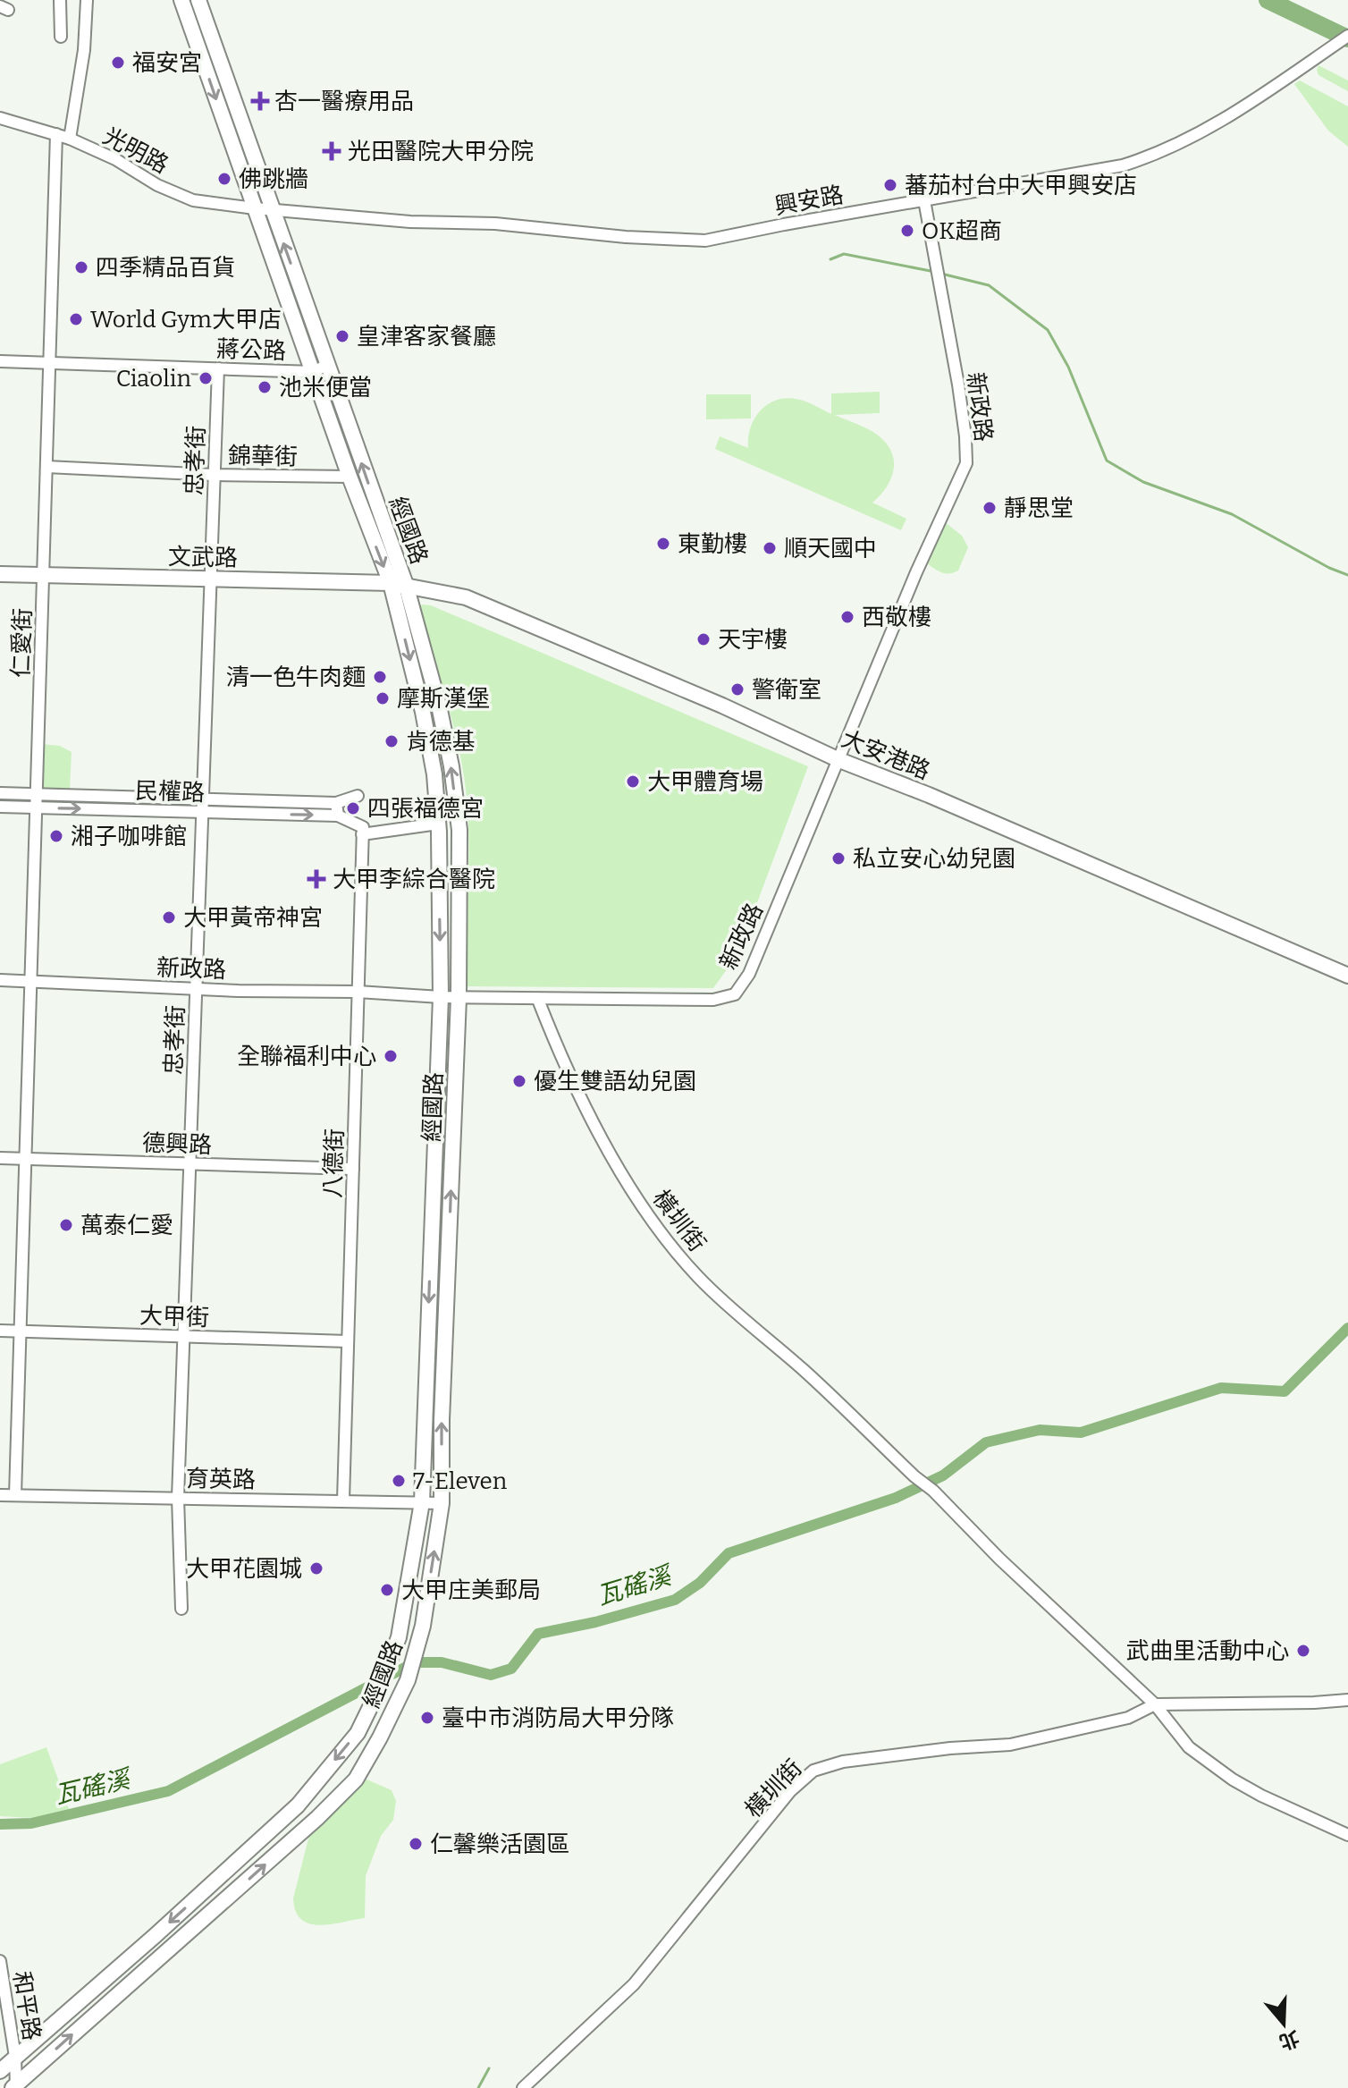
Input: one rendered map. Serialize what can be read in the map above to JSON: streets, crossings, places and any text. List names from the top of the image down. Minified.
{"streets":{"main road":["經國路","文武路","大安港路"],"street":["光明路","興安路","蔣公路","新政路","錦華街","忠孝街","仁愛街","民權路","德興路","八德街","橫圳街","大甲街","育英路","和平路"]},"crossings":[["光明路","興安路"],["光明路","經國路"],["光明路","仁愛街"],["興安路","新政路"],["興安路","經國路"],["蔣公路","忠孝街"],["蔣公路","經國路"],["蔣公路","仁愛街"],["新政路","忠孝街"],["新政路","經國路"],["新政路","仁愛街"],["新政路","大安港路"],["新政路","八德街"],["新政路","橫圳街"],["錦華街","忠孝街"],["錦華街","經國路"],["錦華街","仁愛街"],["忠孝街","文武路"],["忠孝街","民權路"],["忠孝街","德興路"],["忠孝街","大甲街"],["忠孝街","育英路"],["經國路","文武路"],["經國路","大安港路"],["經國路","育英路"],["經國路","和平路"],["文武路","仁愛街"],["文武路","大安港路"],["仁愛街","民權路"],["仁愛街","德興路"],["仁愛街","大甲街"],["仁愛街","育英路"],["德興路","八德街"],["八德街","大甲街"],["八德街","育英路"]],"water":["瓦磘溪"],"places":{"other":["福安宮","佛跳牆","蕃茄村台中大甲興安店","OK超商","四季精品百貨","World Gym大甲店","皇津客家餐廳","Ciaolin","池米便當","靜思堂","東勤樓","順天國中","西敬樓","天宇樓","清一色牛肉麵","警衛室","摩斯漢堡","肯德基","大甲體育場","四張福德宮","湘子咖啡館","私立安心幼兒園","大甲黃帝神宮","全聯福利中心","優生雙語幼兒園","萬泰仁愛","7-Eleven","大甲花園城","大甲庄美郵局","武曲里活動中心","臺中市消防局大甲分隊","仁馨樂活園區"],"health":["杏一醫療用品","光田醫院大甲分院","大甲李綜合醫院"]},"north":"bottom"}
